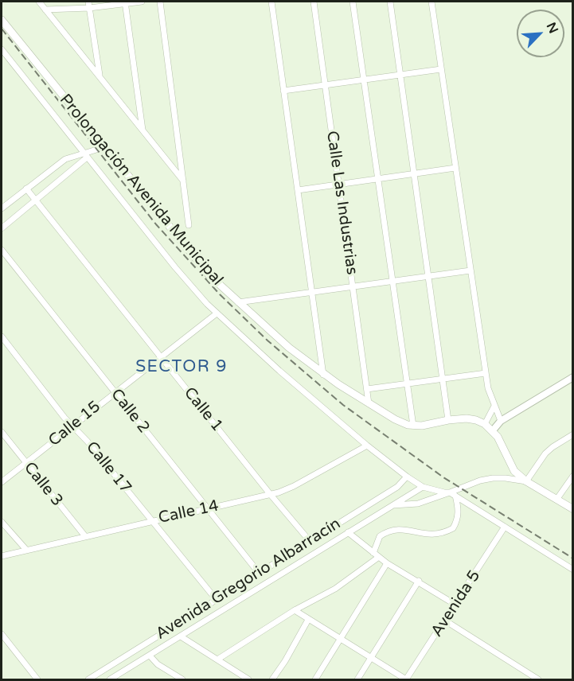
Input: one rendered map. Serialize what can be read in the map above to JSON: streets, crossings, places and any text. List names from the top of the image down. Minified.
{"streets":{"main road":["Prolongación Avenida Municipal"],"street":["Calle Las Industrias","Calle 1","Calle 2","Calle 15","Calle 17","Calle 3","Calle 14","Avenida Gregorio Albarracín","Avenida 5"]},"crossings":[["Prolongación Avenida Municipal","Calle Las Industrias"],["Prolongación Avenida Municipal","Calle 15"],["Prolongación Avenida Municipal","Calle 14"],["Prolongación Avenida Municipal","Avenida Gregorio Albarracín"],["Calle 1","Calle 15"],["Calle 1","Calle 14"],["Calle 1","Avenida Gregorio Albarracín"],["Calle 2","Calle 15"],["Calle 2","Calle 14"],["Calle 2","Avenida Gregorio Albarracín"],["Calle 15","Calle 17"],["Calle 15","Calle 3"],["Calle 17","Calle 14"],["Calle 17","Avenida Gregorio Albarracín"],["Calle 3","Calle 14"]],"districts":["SECTOR 9"],"north":"top right"}
